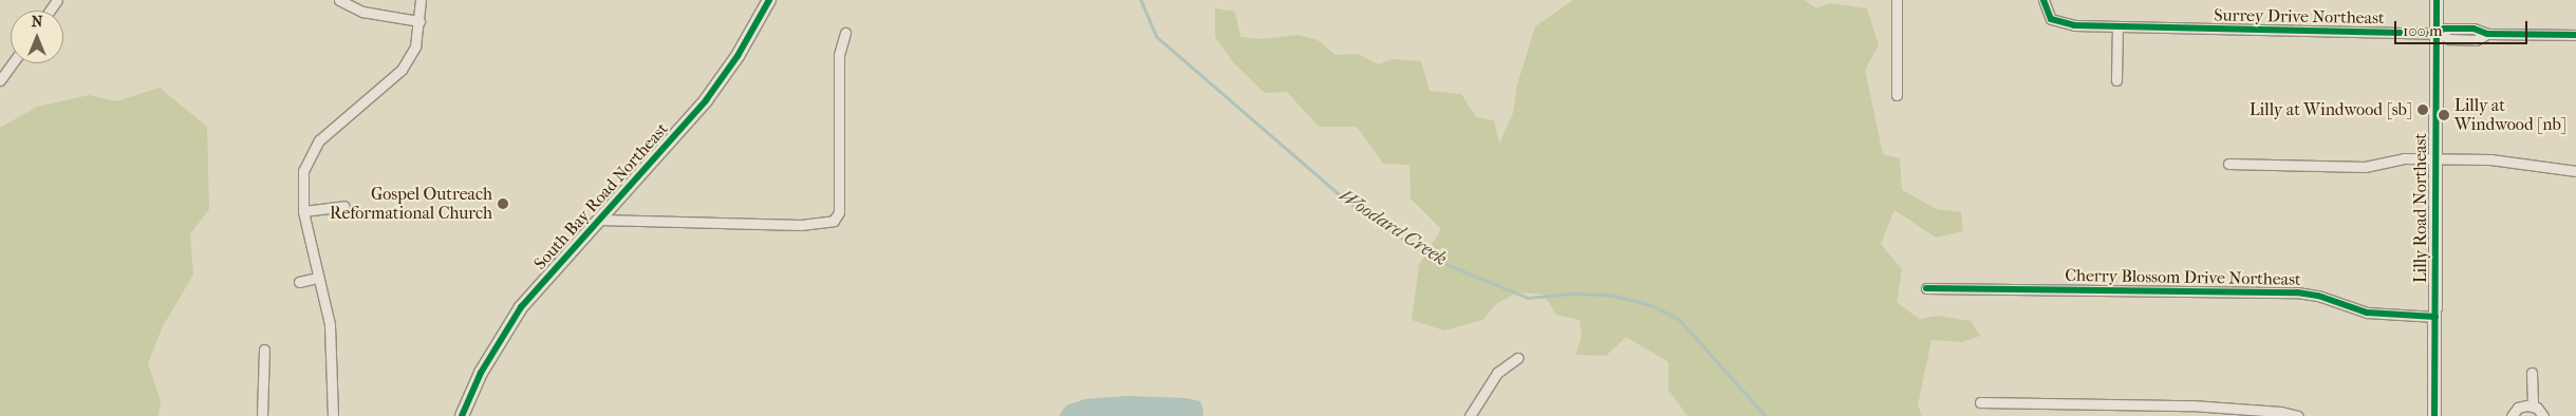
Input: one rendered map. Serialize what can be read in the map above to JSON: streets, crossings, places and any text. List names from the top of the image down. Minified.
{"streets":{"street":["Surrey Drive Northeast","South Bay Road Northeast","Lilly Road Northeast","Cherry Blossom Drive Northeast"]},"crossings":[["Surrey Drive Northeast","Lilly Road Northeast"],["Lilly Road Northeast","Cherry Blossom Drive Northeast"]],"water":["Woodard Creek"],"places":["Lilly at Windwood [sb]","Lilly at Windwood [nb]","Gospel Outreach Reformational Church"],"scale_bar":"100 m","north":"top"}
